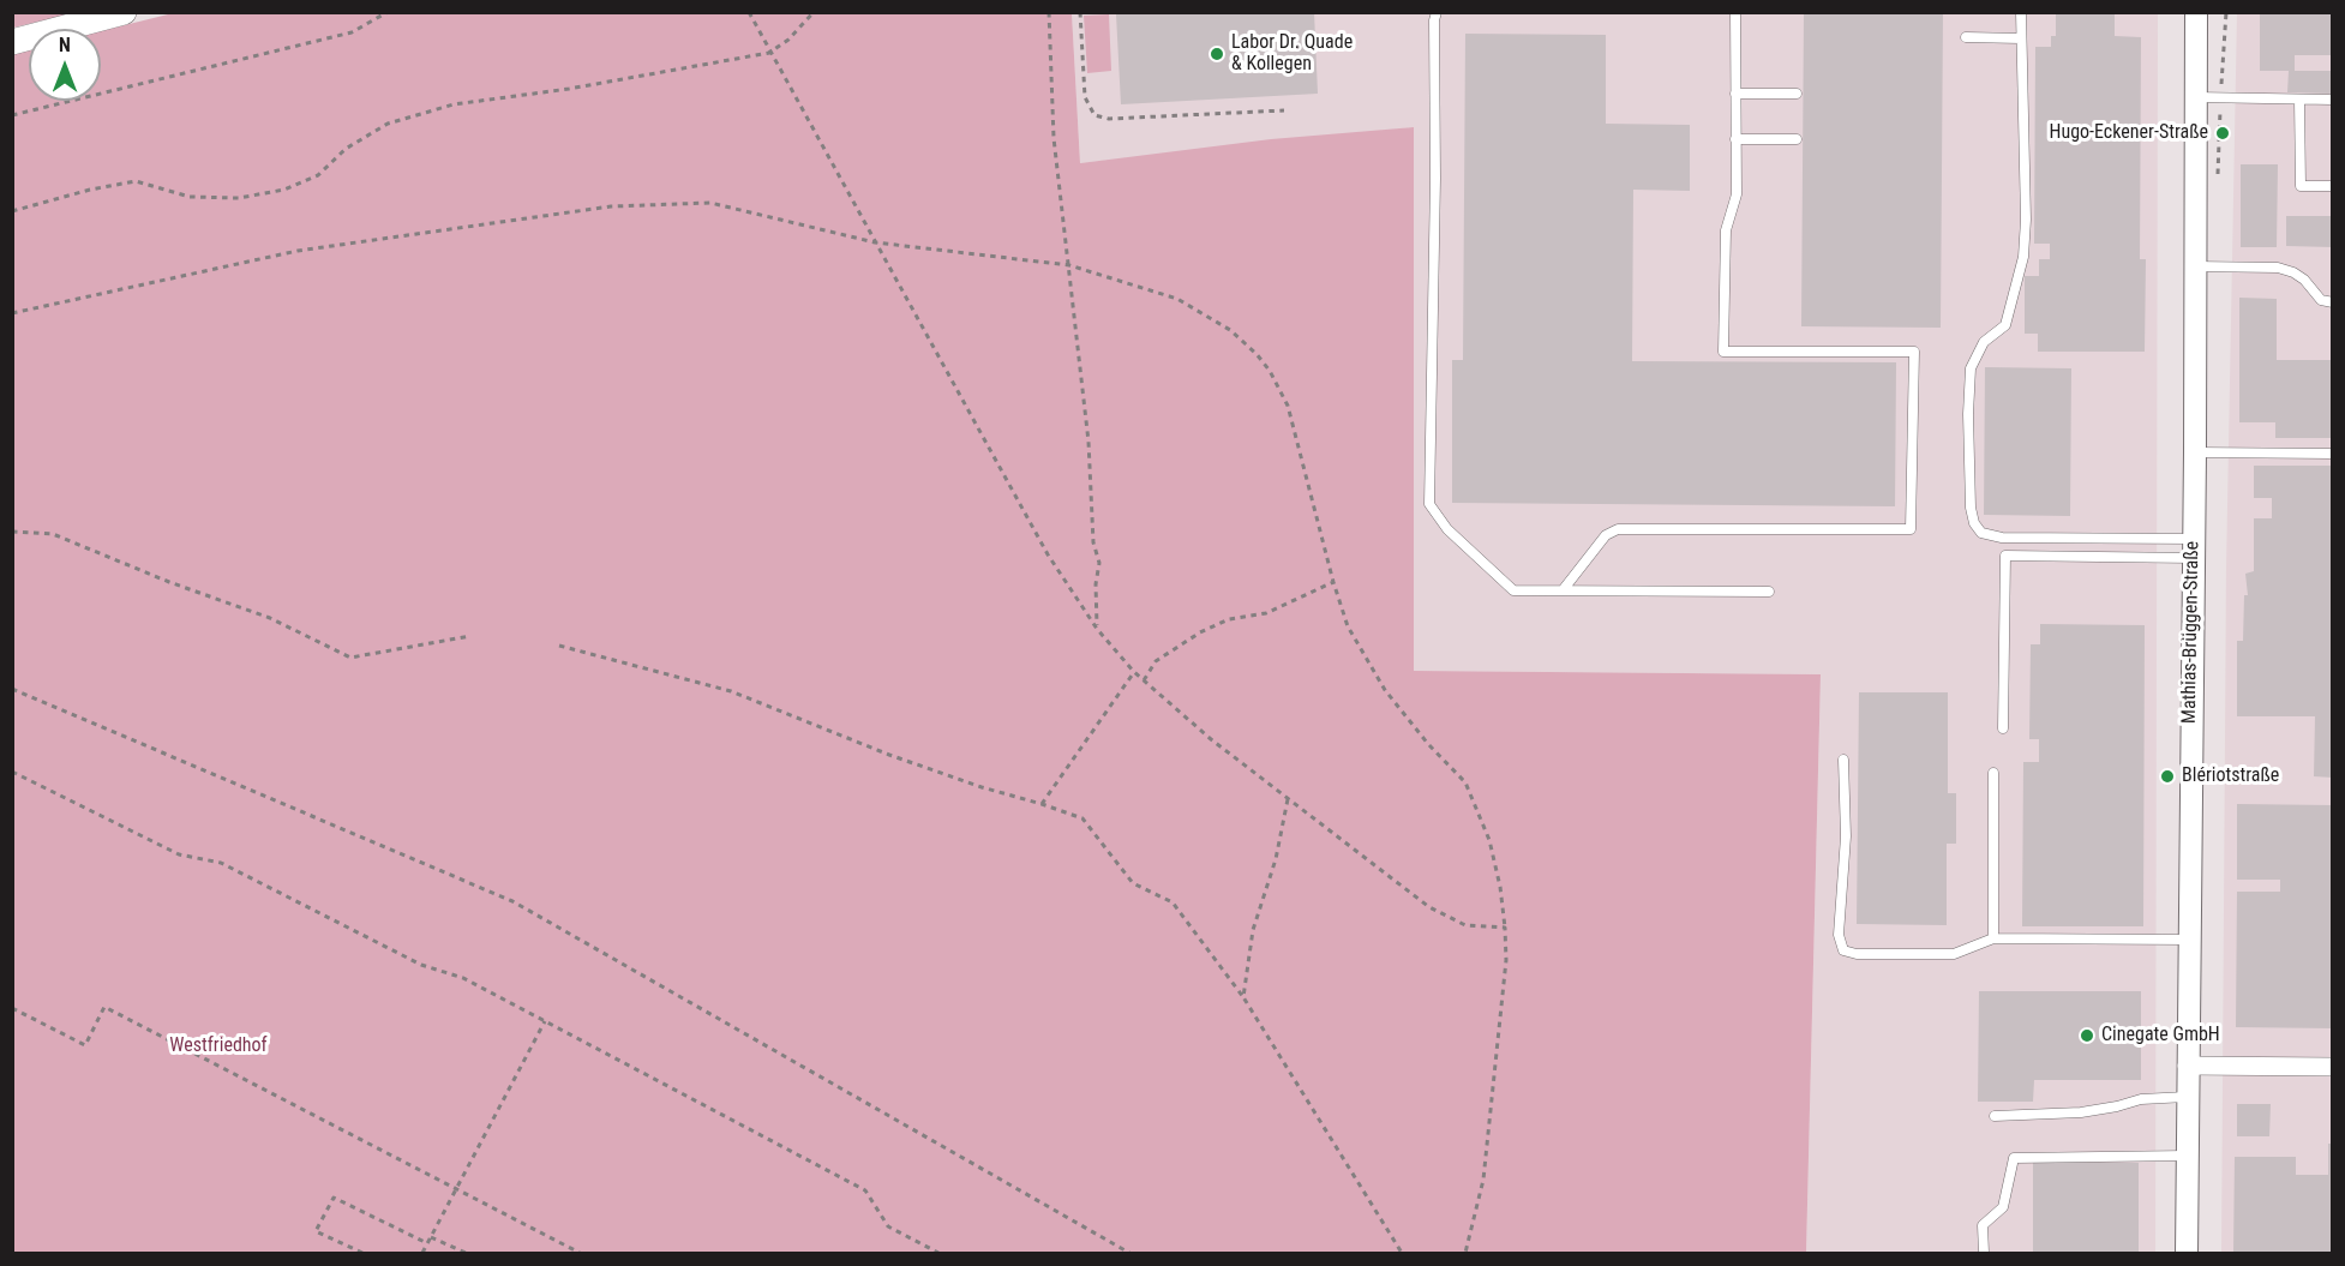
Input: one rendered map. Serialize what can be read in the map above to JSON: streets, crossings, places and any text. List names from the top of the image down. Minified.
{"streets":{"street":["Mathias-Brüggen-Straße"]},"parks":["Westfriedhof"],"places":["Labor Dr. Quade & Kollegen","Hugo-Eckener-Straße","Blériotstraße","Cinegate GmbH"],"north":"top"}
